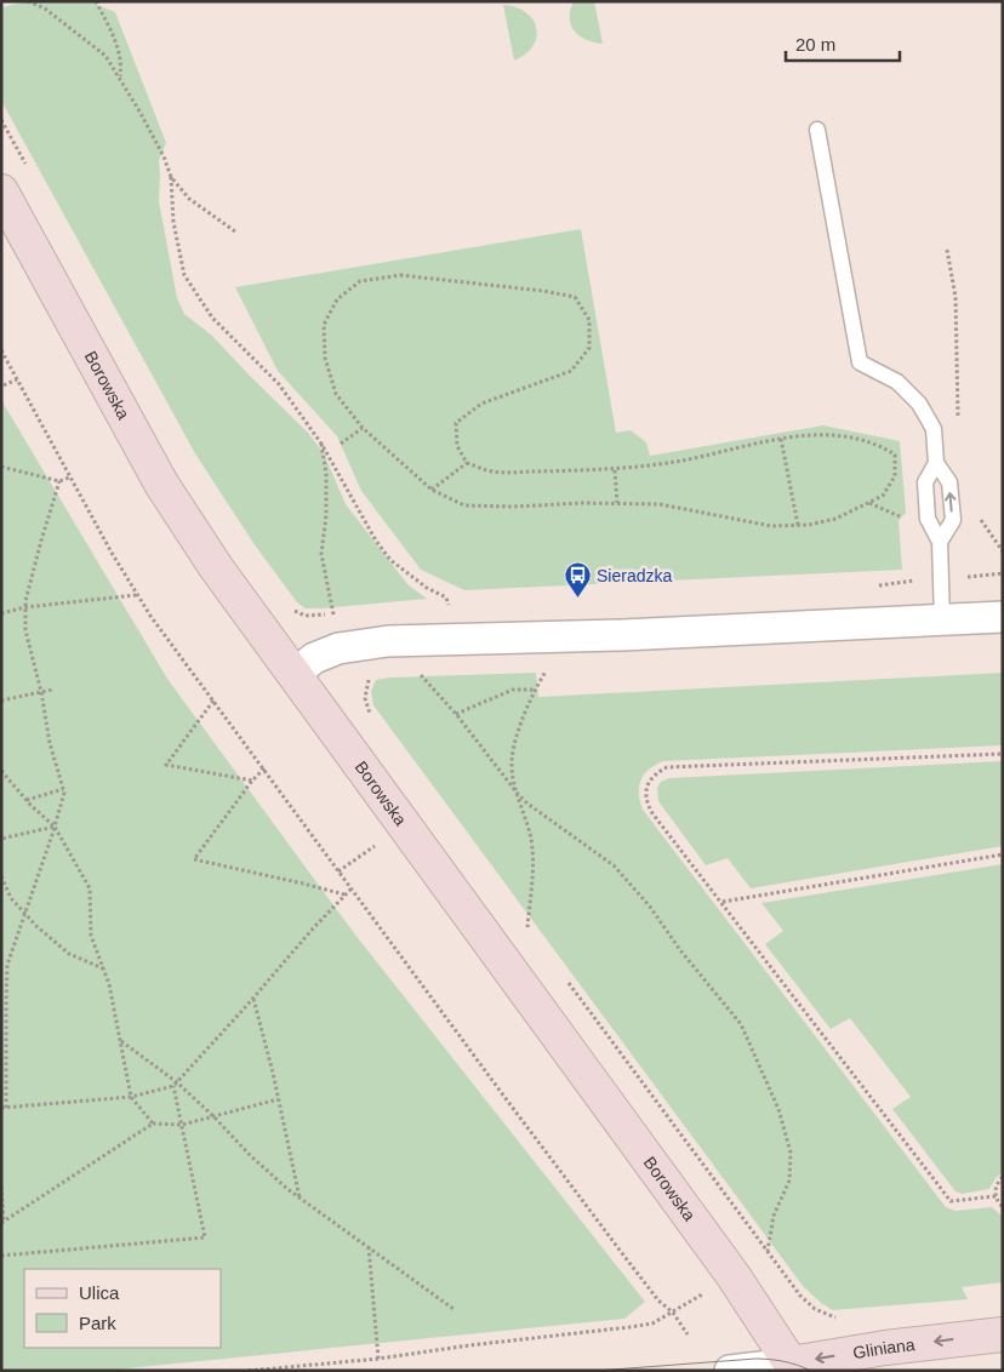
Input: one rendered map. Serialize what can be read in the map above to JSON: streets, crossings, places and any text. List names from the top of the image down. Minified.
{"streets":{"street":["Borowska","Gliniana"]},"crossings":[["Borowska","Gliniana"]],"one_way":["Gliniana"],"places":{"bus stop":["Sieradzka"]},"legend":["Ulica","Park"],"scale_bar":"20 m"}
